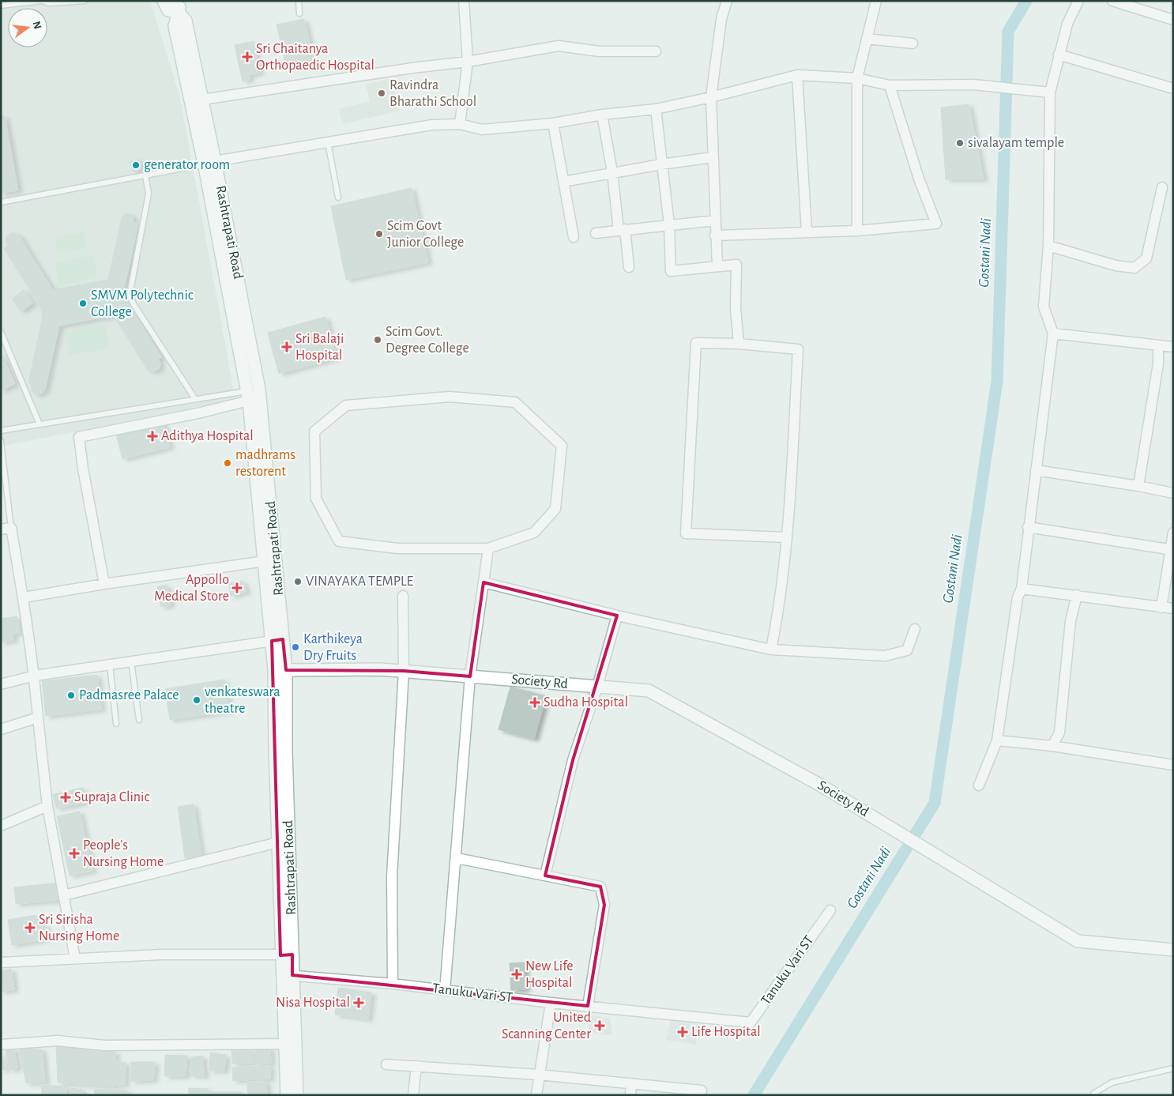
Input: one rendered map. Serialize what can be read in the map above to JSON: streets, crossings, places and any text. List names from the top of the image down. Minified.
{"streets":{"street":["Rashtrapati Road","Society Rd","Tanuku Vari ST"]},"crossings":[["Rashtrapati Road","Society Rd"],["Rashtrapati Road","Tanuku Vari ST"]],"water":["Gostani Nadi"],"places":{"health":["Sri Chaitanya Orthopaedic Hospital","Sri Balaji Hospital","Adithya Hospital","Appollo Medical Store","Sudha Hospital","Supraja Clinic","People's Nursing Home","Sri Sirisha Nursing Home","New Life Hospital","Nisa Hospital","United Scanning Center","Life Hospital"],"other":["Ravindra Bharathi School","sivalayam temple","generator room","Scim Govt Junior College","SMVM Polytechnic College","Scim Govt. Degree College","madhrams restorent","VINAYAKA TEMPLE","Karthikeya Dry Fruits","Padmasree Palace","venkateswara theatre"]},"north":"right"}
